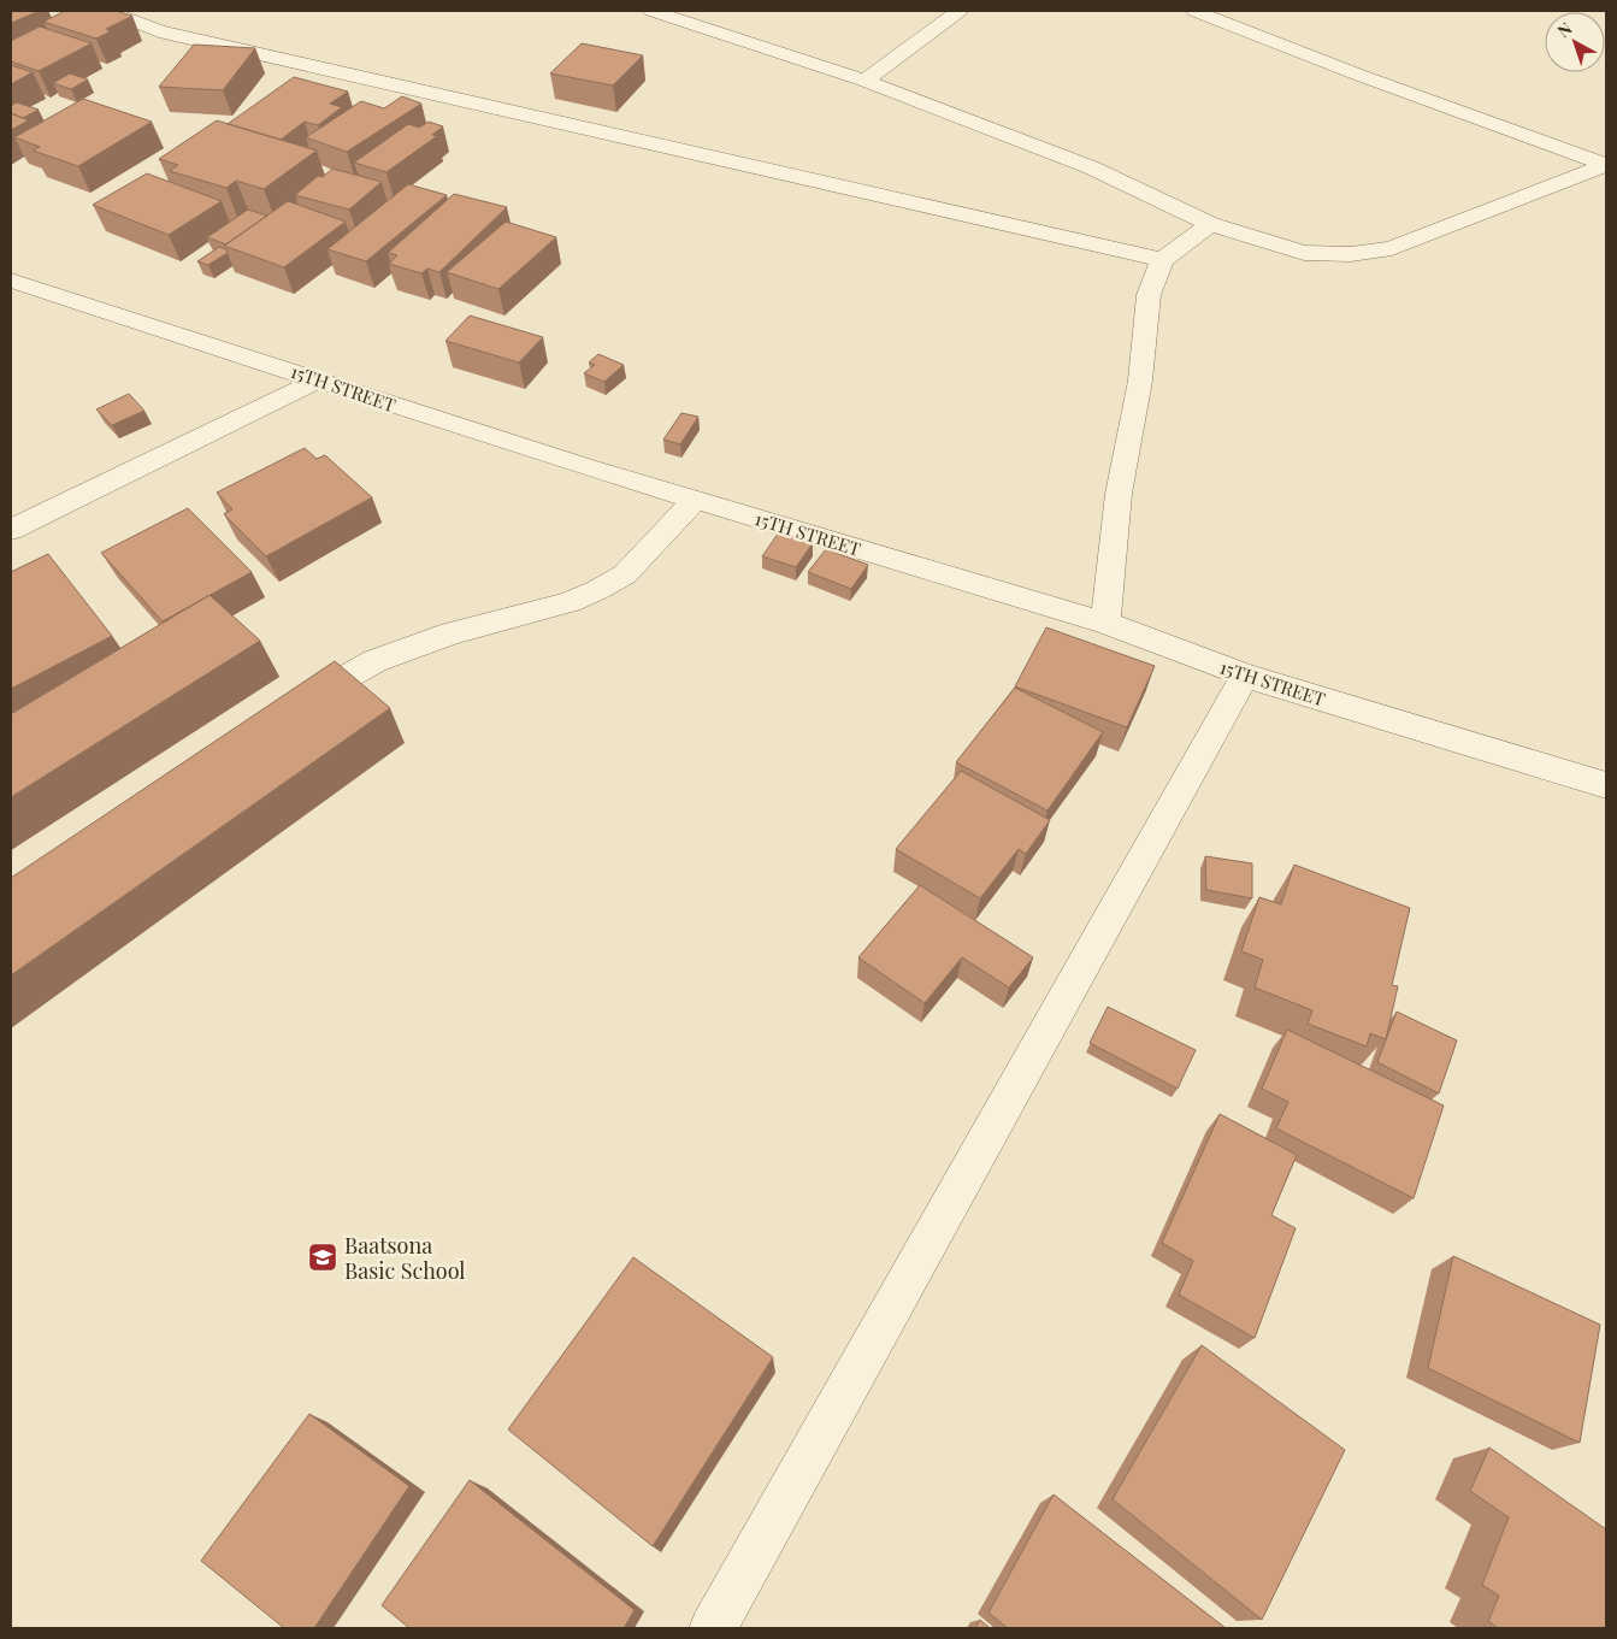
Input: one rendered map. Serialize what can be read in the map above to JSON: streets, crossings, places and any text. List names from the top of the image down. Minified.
{"streets":{"street":["15TH STREET"]},"places":{"school or university":["Baatsona Basic School"]},"north":"top left"}
